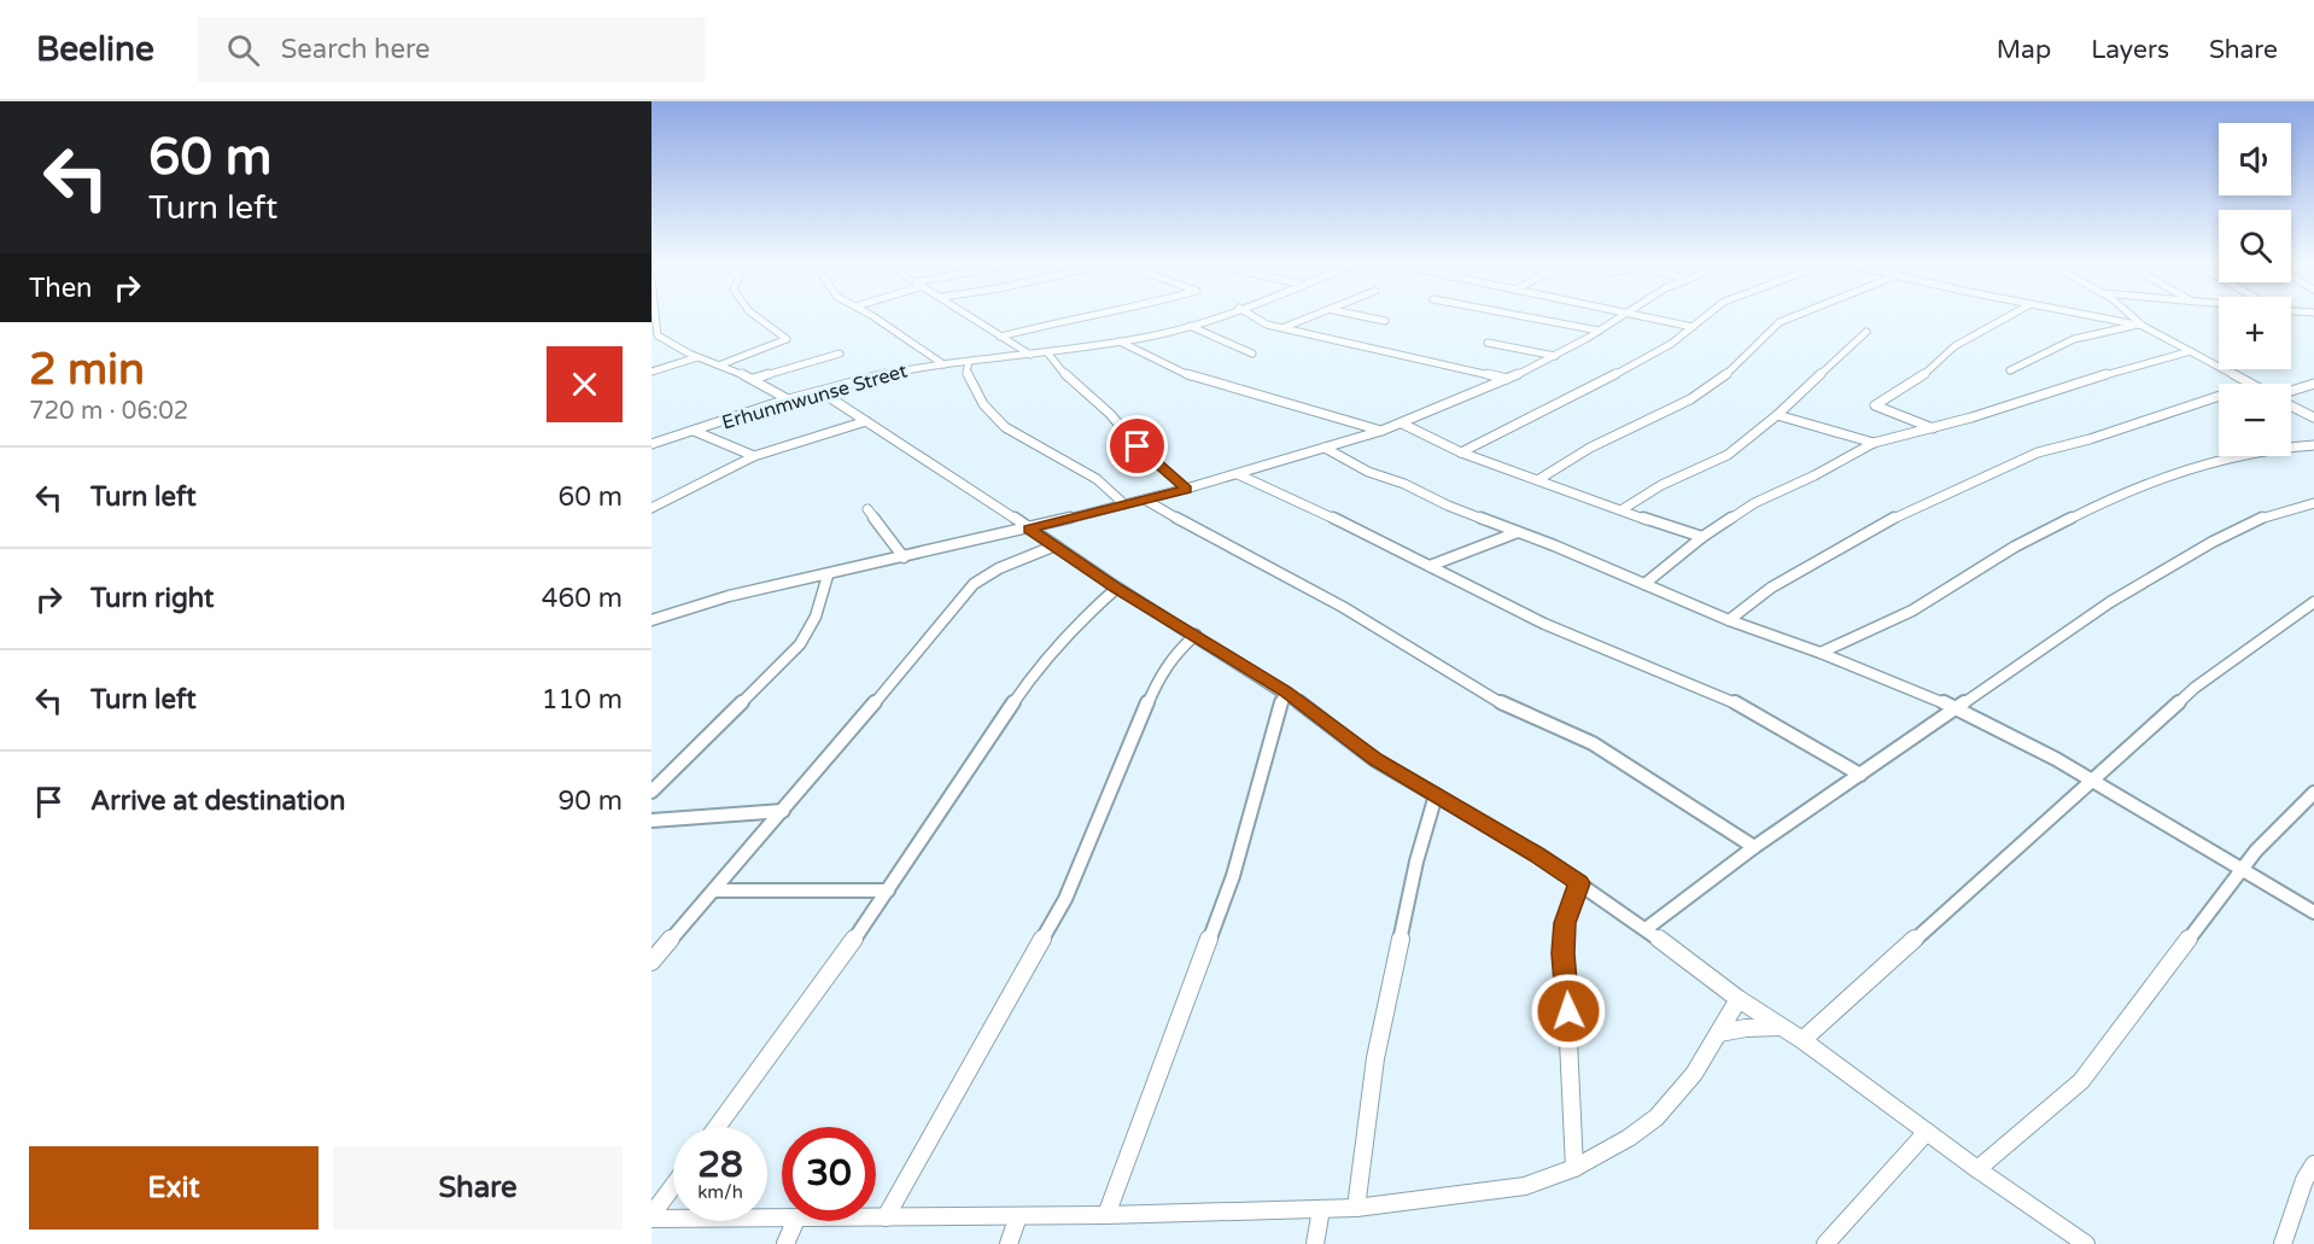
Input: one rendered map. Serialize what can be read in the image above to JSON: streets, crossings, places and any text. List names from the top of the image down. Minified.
{"streets":{"street":["Erhunmwunse Street"]},"page":{"header":"Beeline","search":"Search here","nav":["Map","Layers","Share"],"turn":["60 m","Turn left"],"map_buttons":["+","−"],"then":"Then","heading":["2 min","720 m · 06:02"],"list":[{"name":"Turn left","value":"60 m"},{"name":"Turn right","value":"460 m"},{"name":"Turn left","value":"110 m"},{"name":"Arrive at destination","value":"90 m"}],"speed":"28 km/h","limit":"30","buttons":["Exit","Share"]}}
